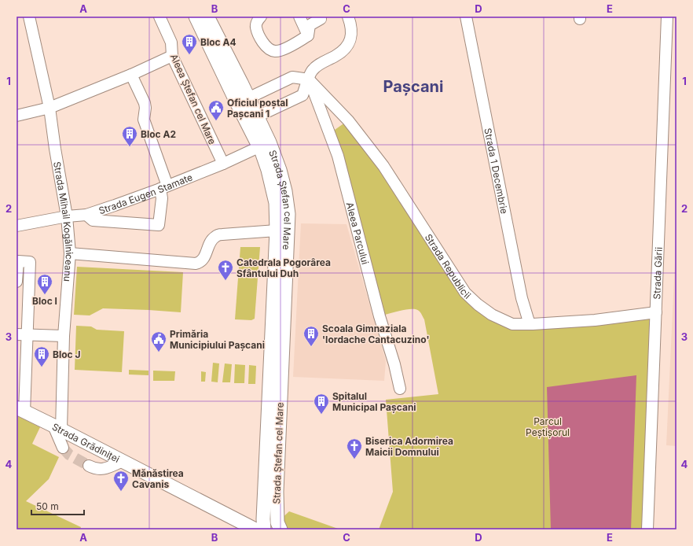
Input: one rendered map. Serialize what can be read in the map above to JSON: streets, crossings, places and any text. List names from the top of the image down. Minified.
{"streets":{"main road":["Strada Ștefan cel Mare","Strada Grădiniței"],"street":["Aleea Ștefan cel Mare","Strada 1 Decembrie","Strada Eugen Stamate","Strada Mihail Kogălniceanu","Aleea Parcului","Strada Republicii","Strada Gării"]},"crossings":[["Aleea Ștefan cel Mare","Strada Eugen Stamate"],["Strada 1 Decembrie","Strada Republicii"],["Strada Eugen Stamate","Strada Ștefan cel Mare"],["Strada Eugen Stamate","Strada Mihail Kogălniceanu"],["Strada Mihail Kogălniceanu","Strada Grădiniței"],["Aleea Parcului","Strada Republicii"],["Strada Republicii","Strada Gării"]],"districts":["Pașcani"],"parks":["Parcul Peștișorul"],"places":{"building":["Bloc A4","Bloc A2","Bloc I","Scoala Gimnaziala 'Iordache Cantacuzino'","Bloc J","Spitalul Municipal Pașcani"],"public building":["Oficiul poștal Pașcani 1","Primăria Municipiului Pașcani"],"church":["Catedrala Pogorârea Sfântului Duh","Biserica Adormirea Maicii Domnului","Mănăstirea Cavanis"]},"scale_bar":"50 m","grid":{"columns":["A","B","C","D","E"],"rows":["1","2","3","4"]}}
